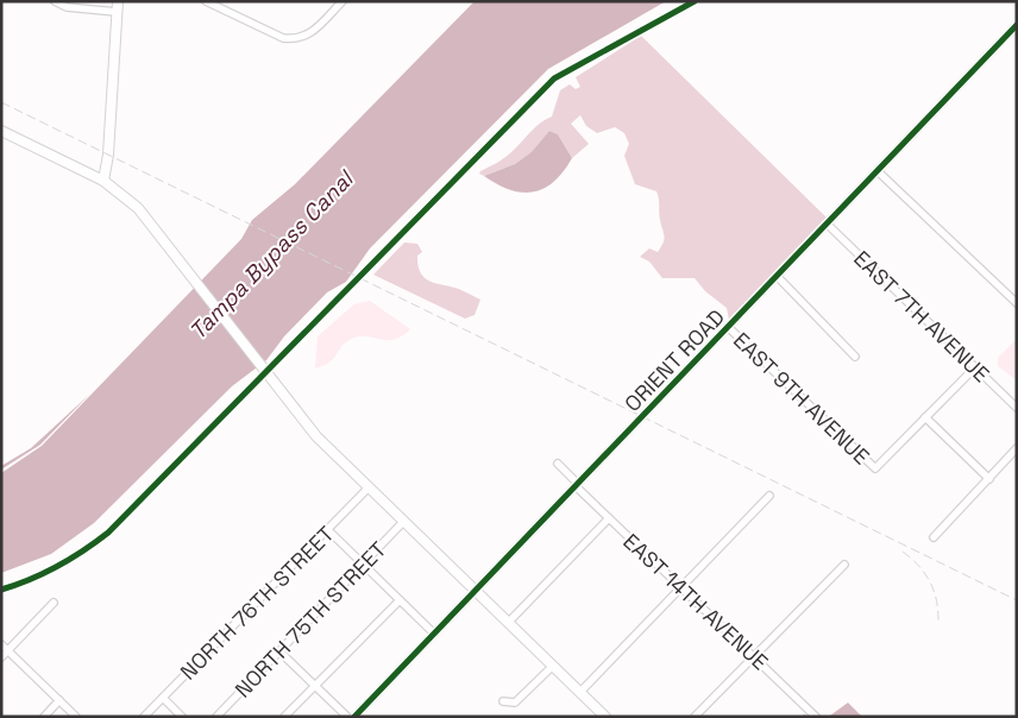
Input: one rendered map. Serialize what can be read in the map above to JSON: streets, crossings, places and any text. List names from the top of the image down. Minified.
{"streets":{"street":["EAST 7TH AVENUE","ORIENT ROAD","EAST 9TH AVENUE","EAST 14TH AVENUE","NORTH 76TH STREET","NORTH 75TH STREET"]},"crossings":[["EAST 7TH AVENUE","ORIENT ROAD"],["ORIENT ROAD","EAST 9TH AVENUE"],["ORIENT ROAD","EAST 14TH AVENUE"]],"water":["Tampa Bypass Canal"]}
